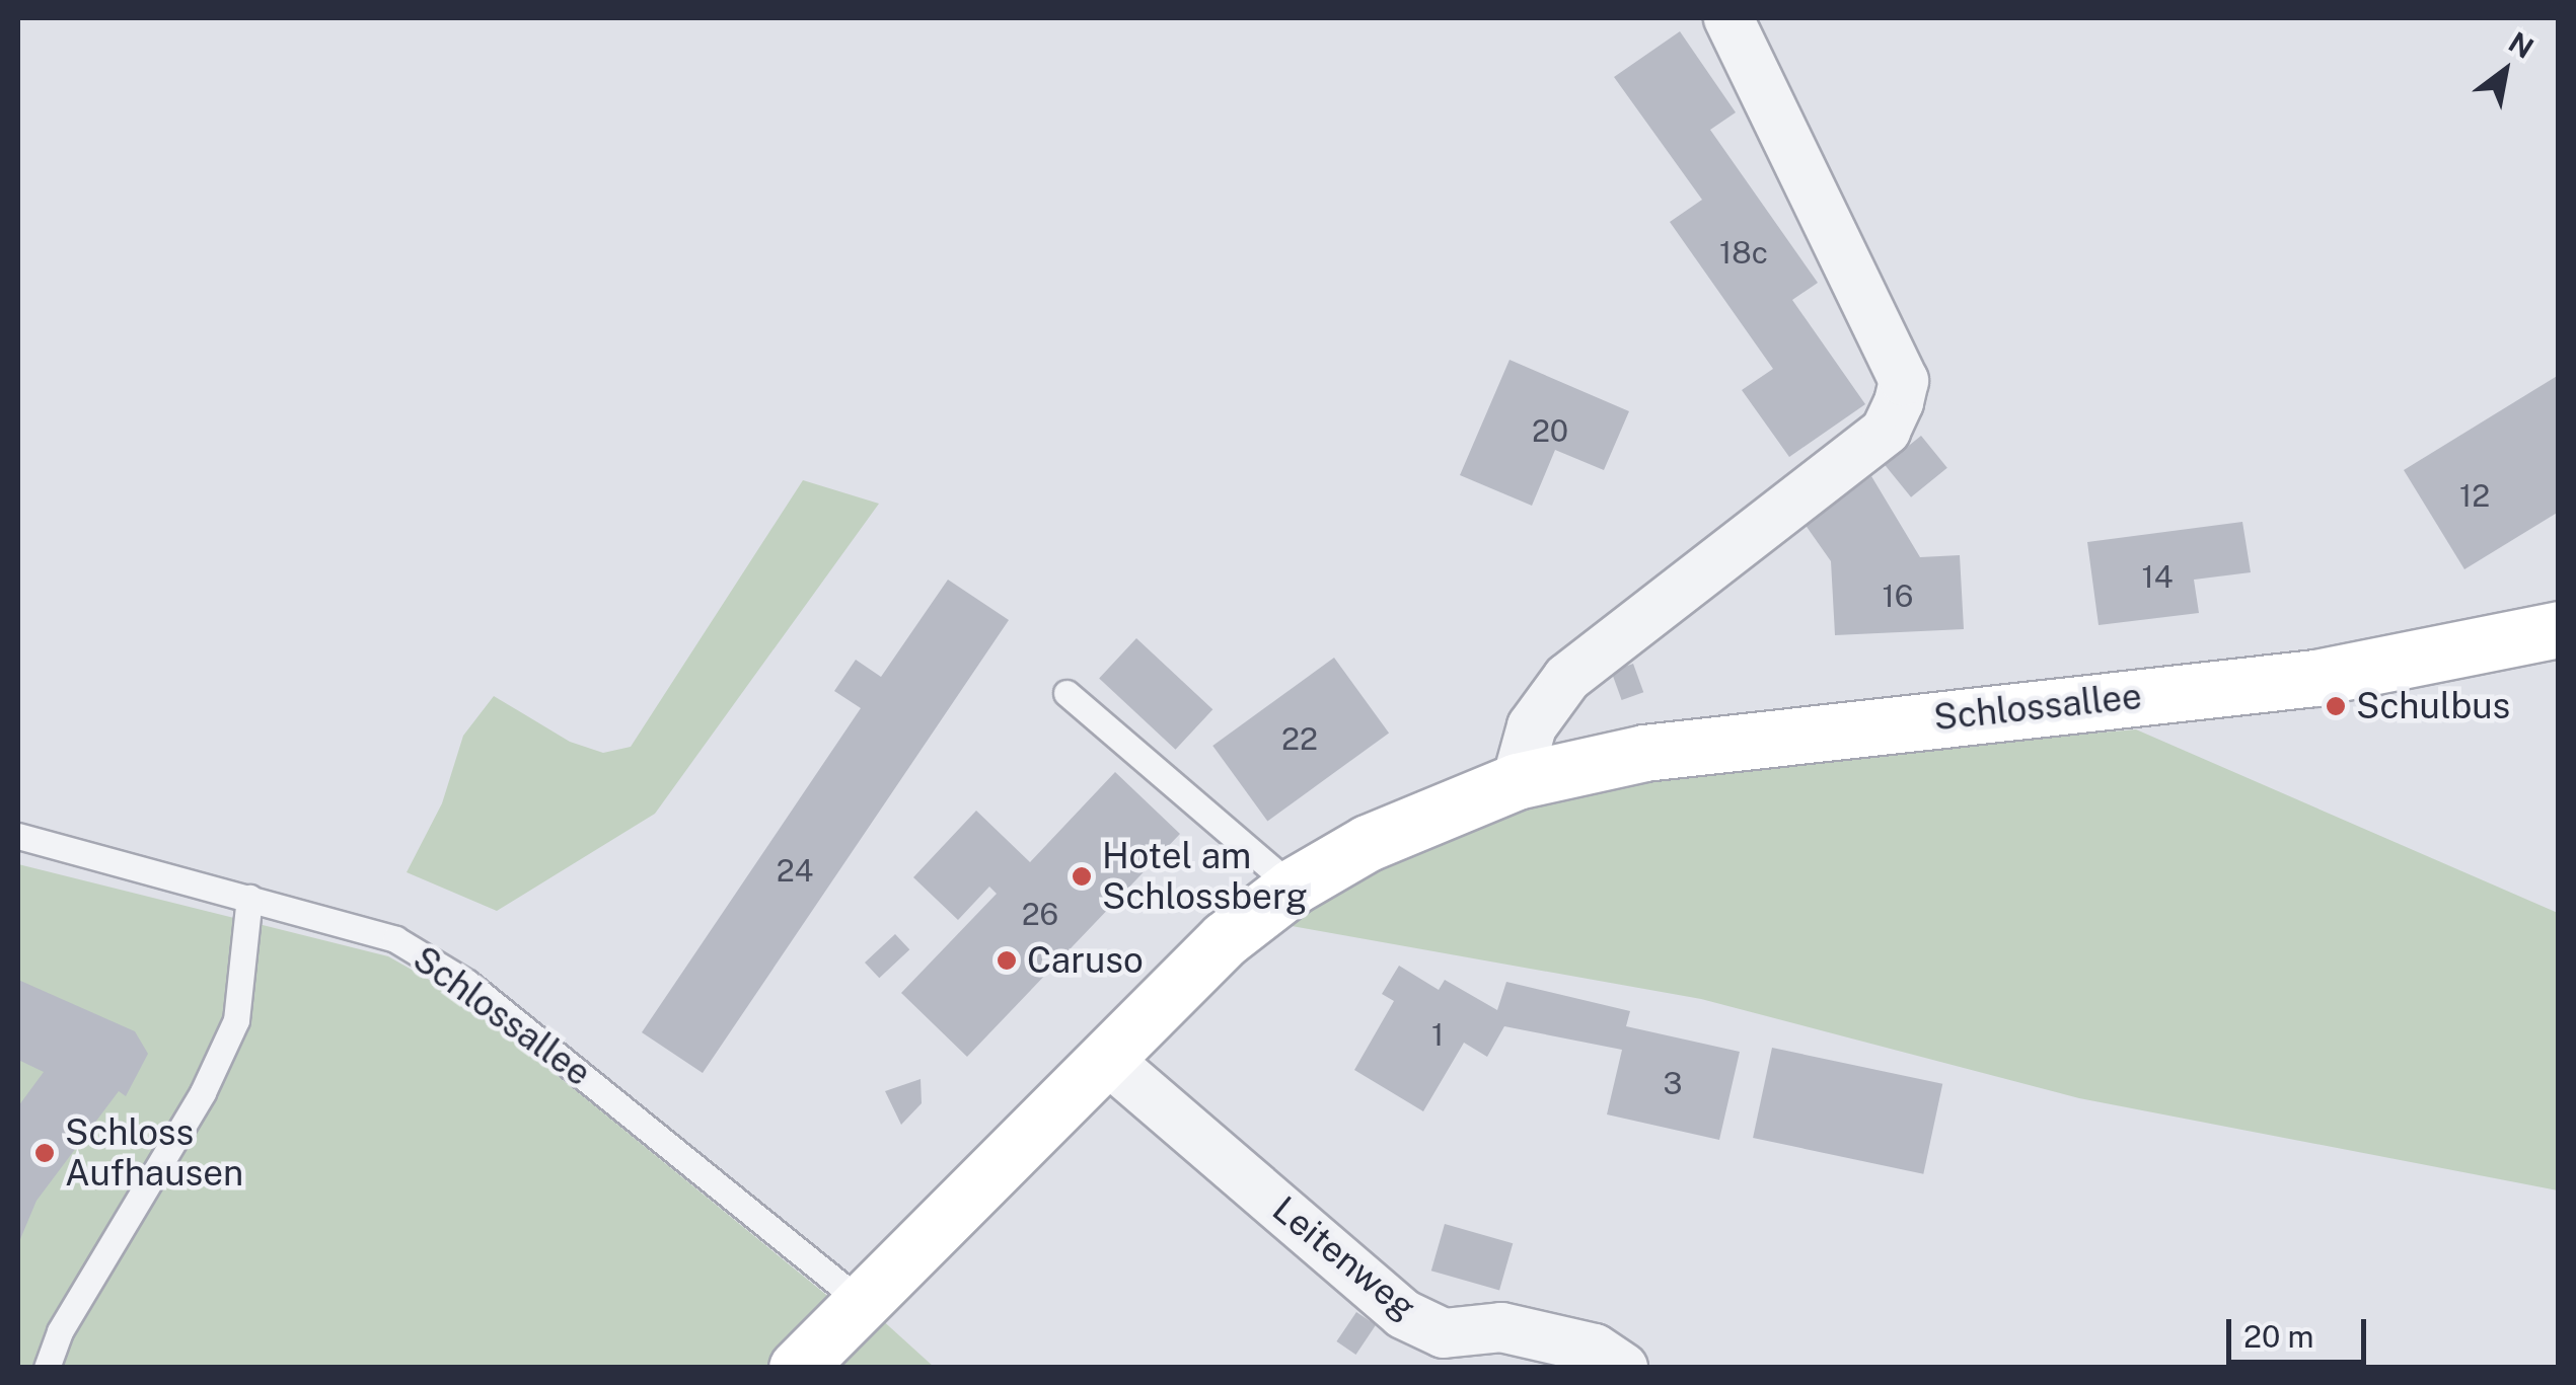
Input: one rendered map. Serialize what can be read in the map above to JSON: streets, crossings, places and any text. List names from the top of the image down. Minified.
{"streets":{"main road":["Schlossallee"],"street":["Leitenweg"]},"crossings":[["Schlossallee","Leitenweg"]],"places":["Schulbus","Hotel am Schlossberg","Caruso","Schloss Aufhausen"],"house_numbers":["18c","20","12","14","16","22","24","26","1","3"],"scale_bar":"20 m","north":"top right"}
